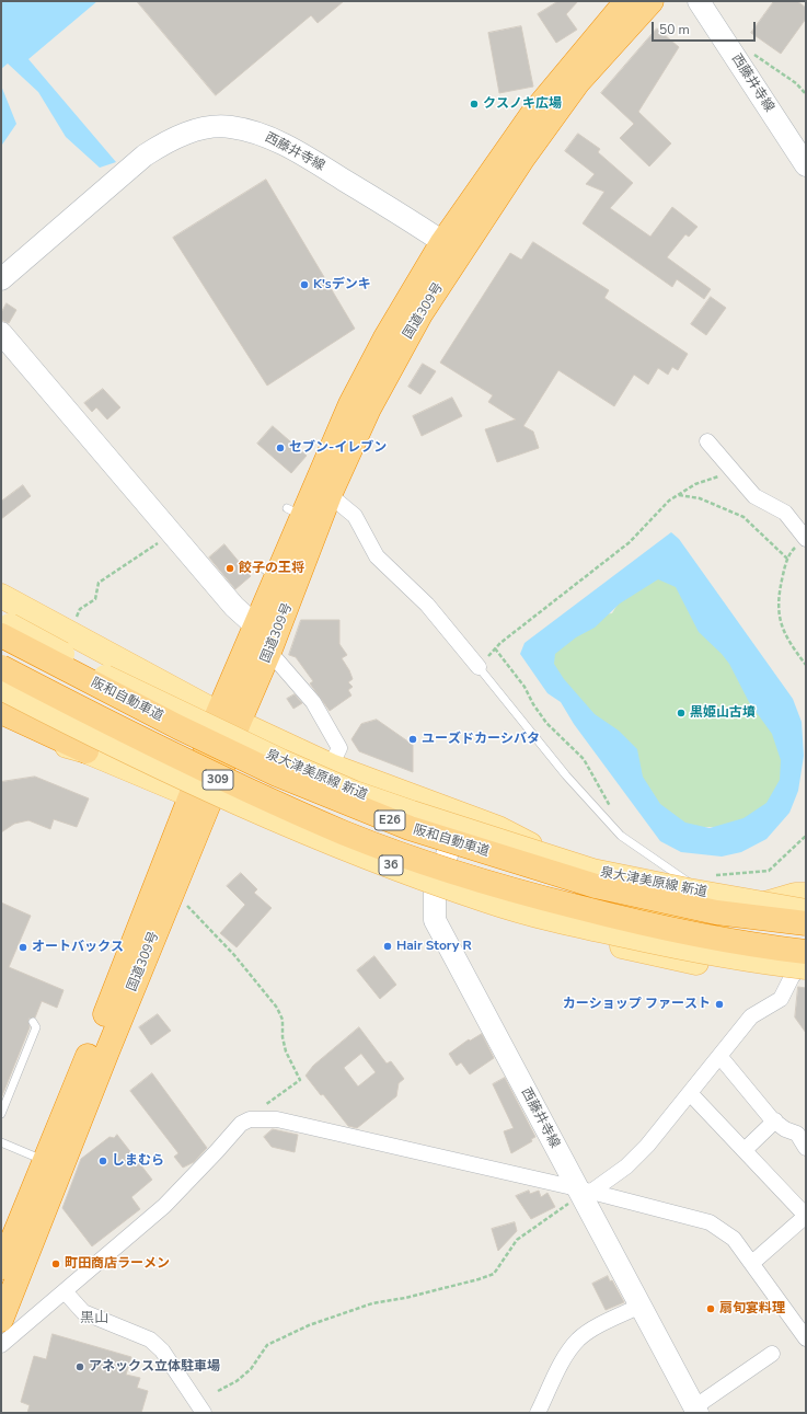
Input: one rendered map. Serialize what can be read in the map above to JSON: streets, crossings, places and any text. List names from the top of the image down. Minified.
{"streets":{"highway":["国道309号","阪和自動車道","309","E26"],"main road":["西藤井寺線","泉大津美原線 新道","36"]},"crossings":[["西藤井寺線","国道309号"],["西藤井寺線","36"],["国道309号","36"],["阪和自動車道","泉大津美原線 新道"]],"districts":["黒山"],"places":["クスノキ広場","K'sデンキ","セブン-イレブン","餃子の王将","黒姫山古墳","ユーズドカーシバタ","Hair Story R","オートバックス","カーショップ ファースト","しまむら","町田商店ラーメン","扇旬宴料理","アネックス立体駐車場"],"scale_bar":"50 m"}
